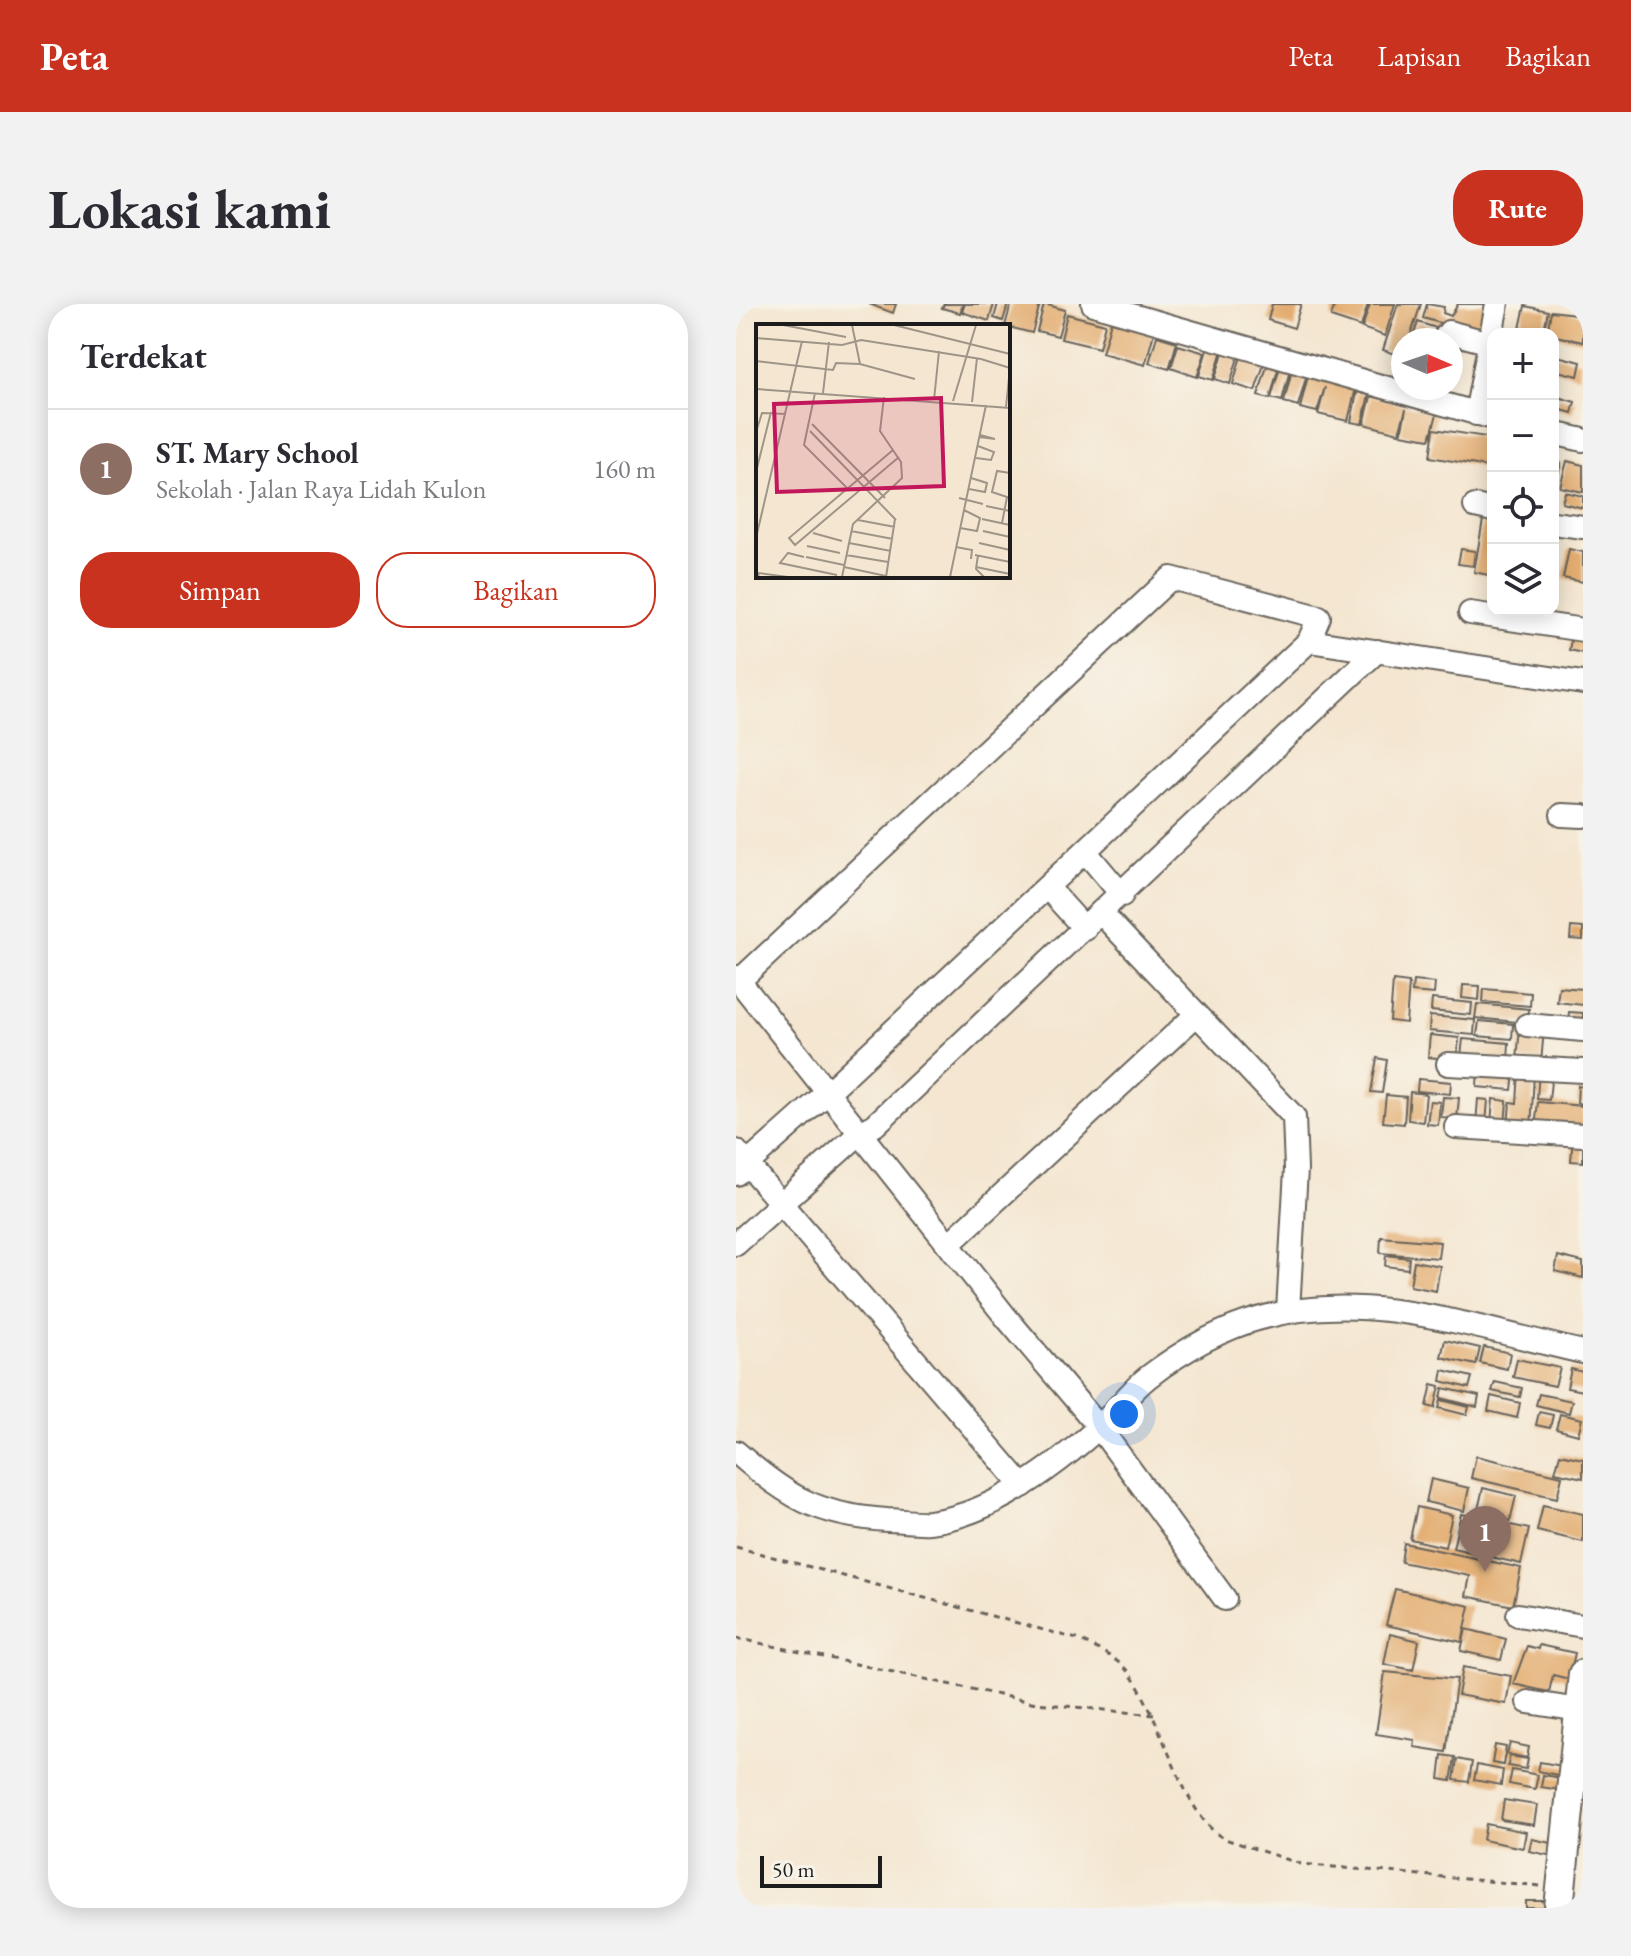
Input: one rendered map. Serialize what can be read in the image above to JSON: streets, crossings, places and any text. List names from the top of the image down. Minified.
{"scale_bar":"50 m","north":"right","page":{"header":"Peta","nav":["Peta","Lapisan","Bagikan"],"buttons":["Rute",["Simpan","Bagikan"]],"title":"Lokasi kami","heading":"Terdekat","map_buttons":["+","−"],"list":[{"mark":"1","name":"ST. Mary School","note":"Sekolah · Jalan Raya Lidah Kulon","value":"160 m"}],"pins":"1","scale":"50 m"}}
